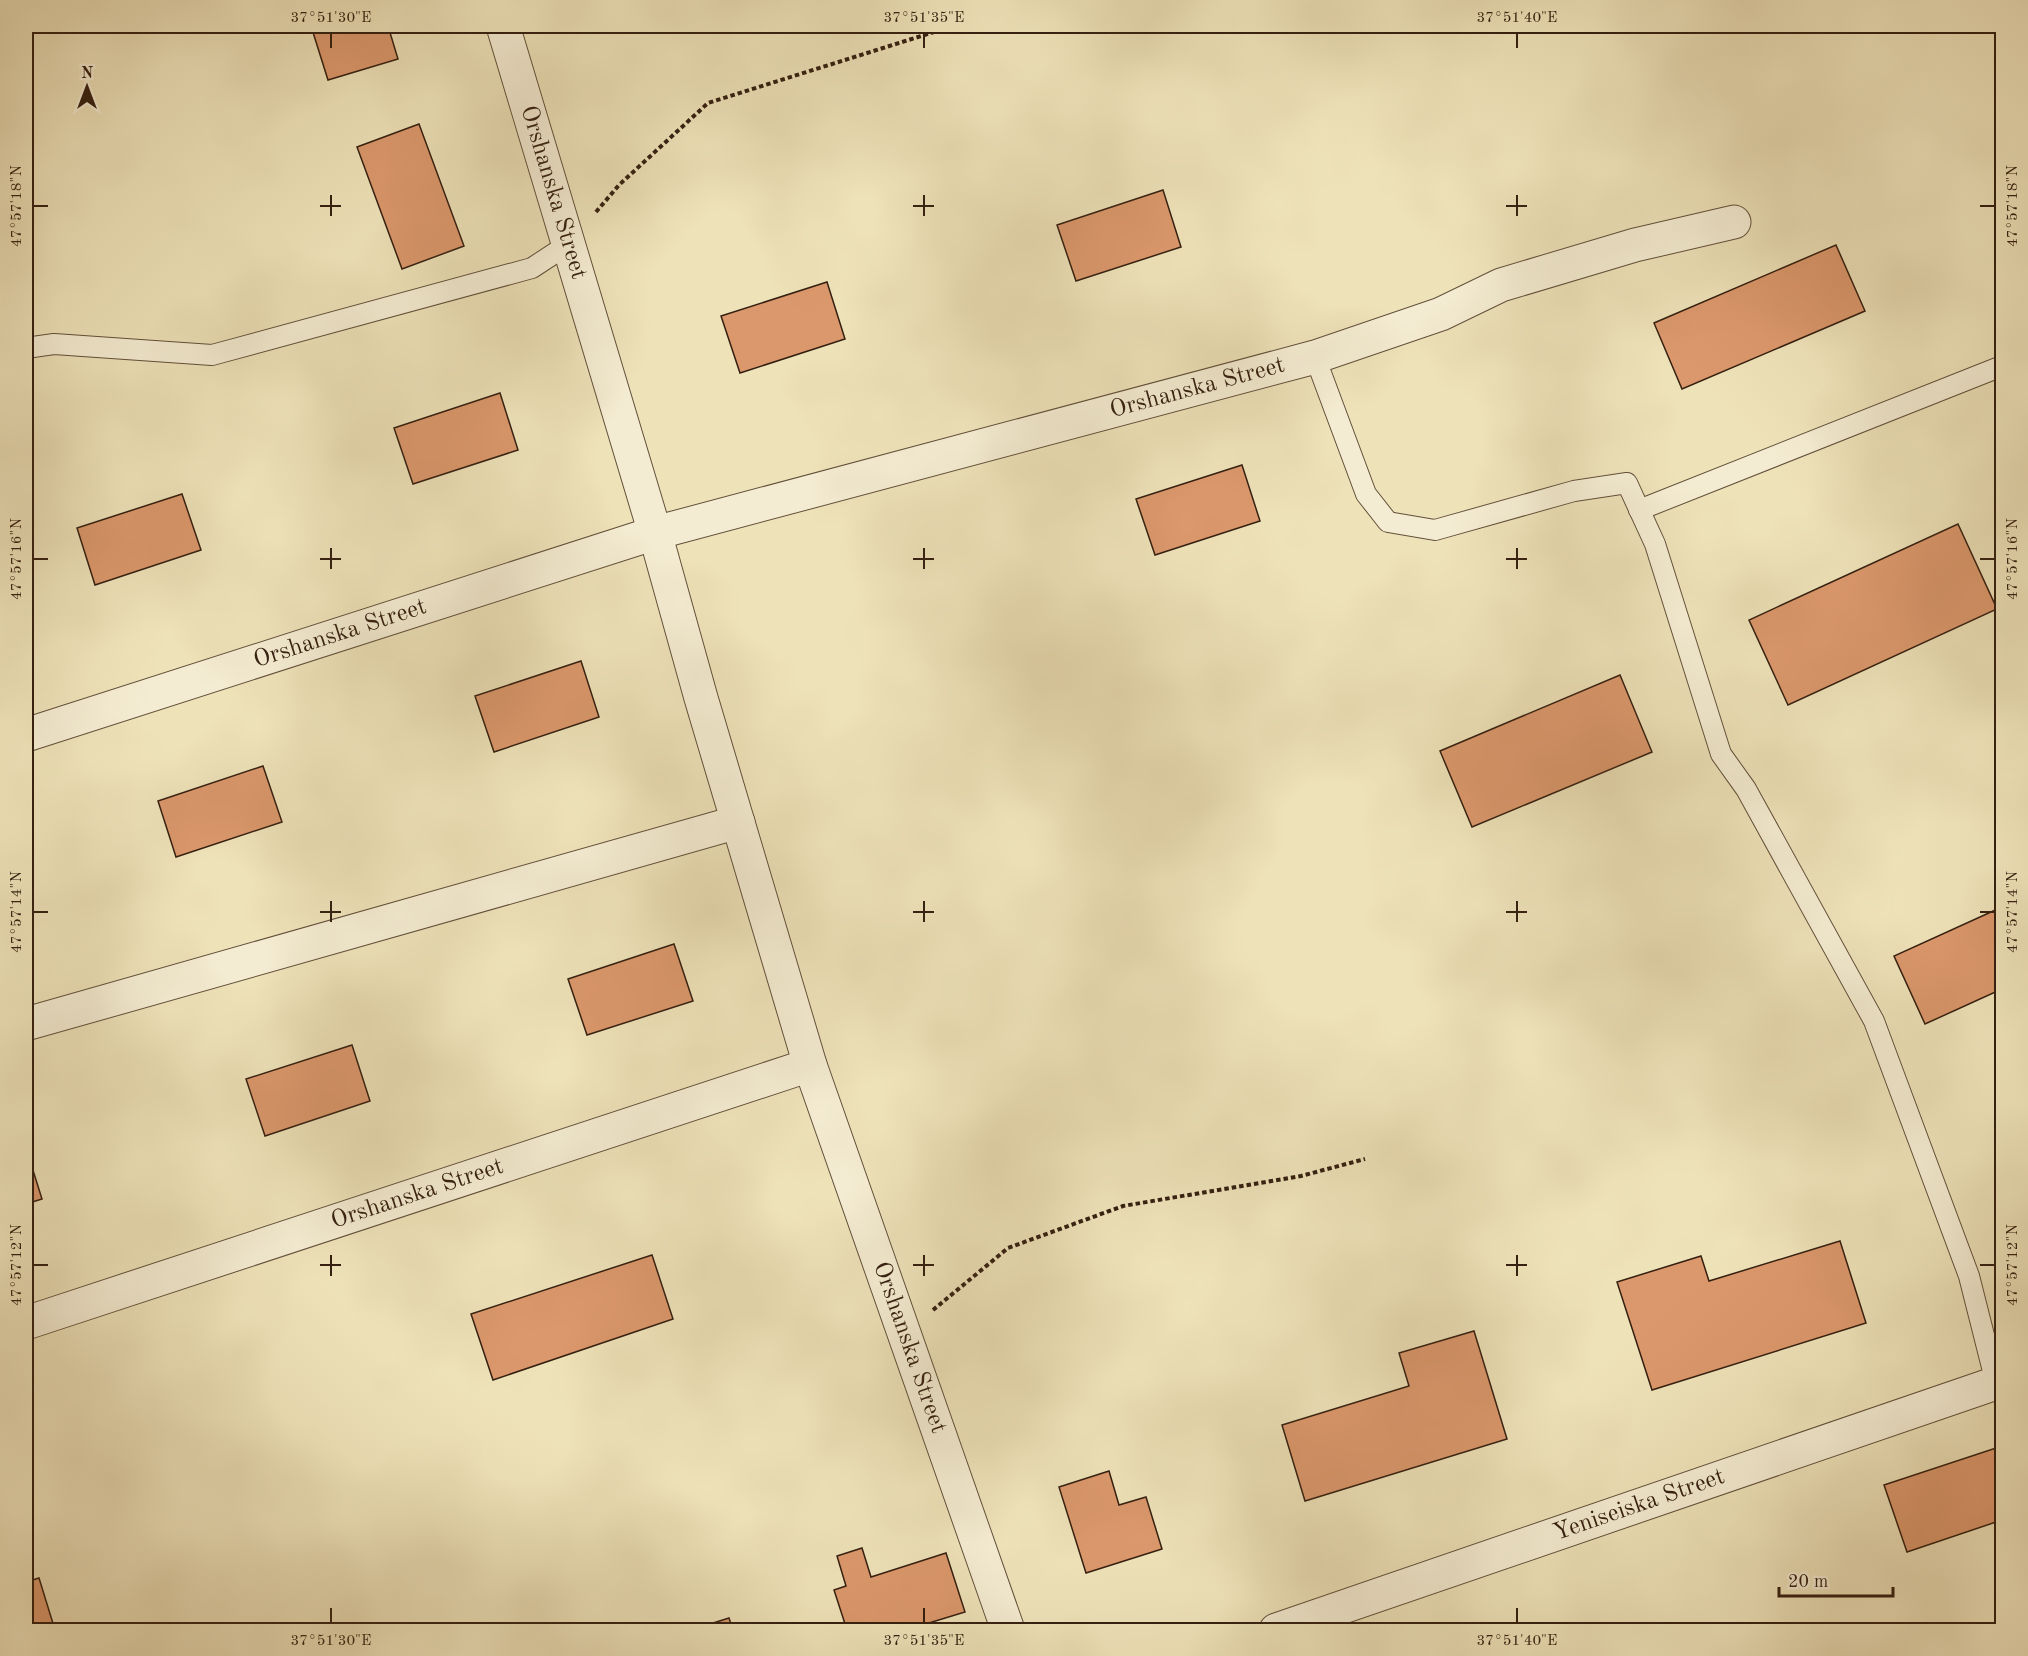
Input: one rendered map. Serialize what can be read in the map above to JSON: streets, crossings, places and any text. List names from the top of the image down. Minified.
{"streets":{"street":["Orshanska Street","Yeniseiska Street"]},"scale_bar":"20 m","north":"top","coordinates":["37°51'30\"E","37°51'35\"E","37°51'40\"E","47°57'18\"N","47°57'16\"N","47°57'14\"N","47°57'12\"N"]}
